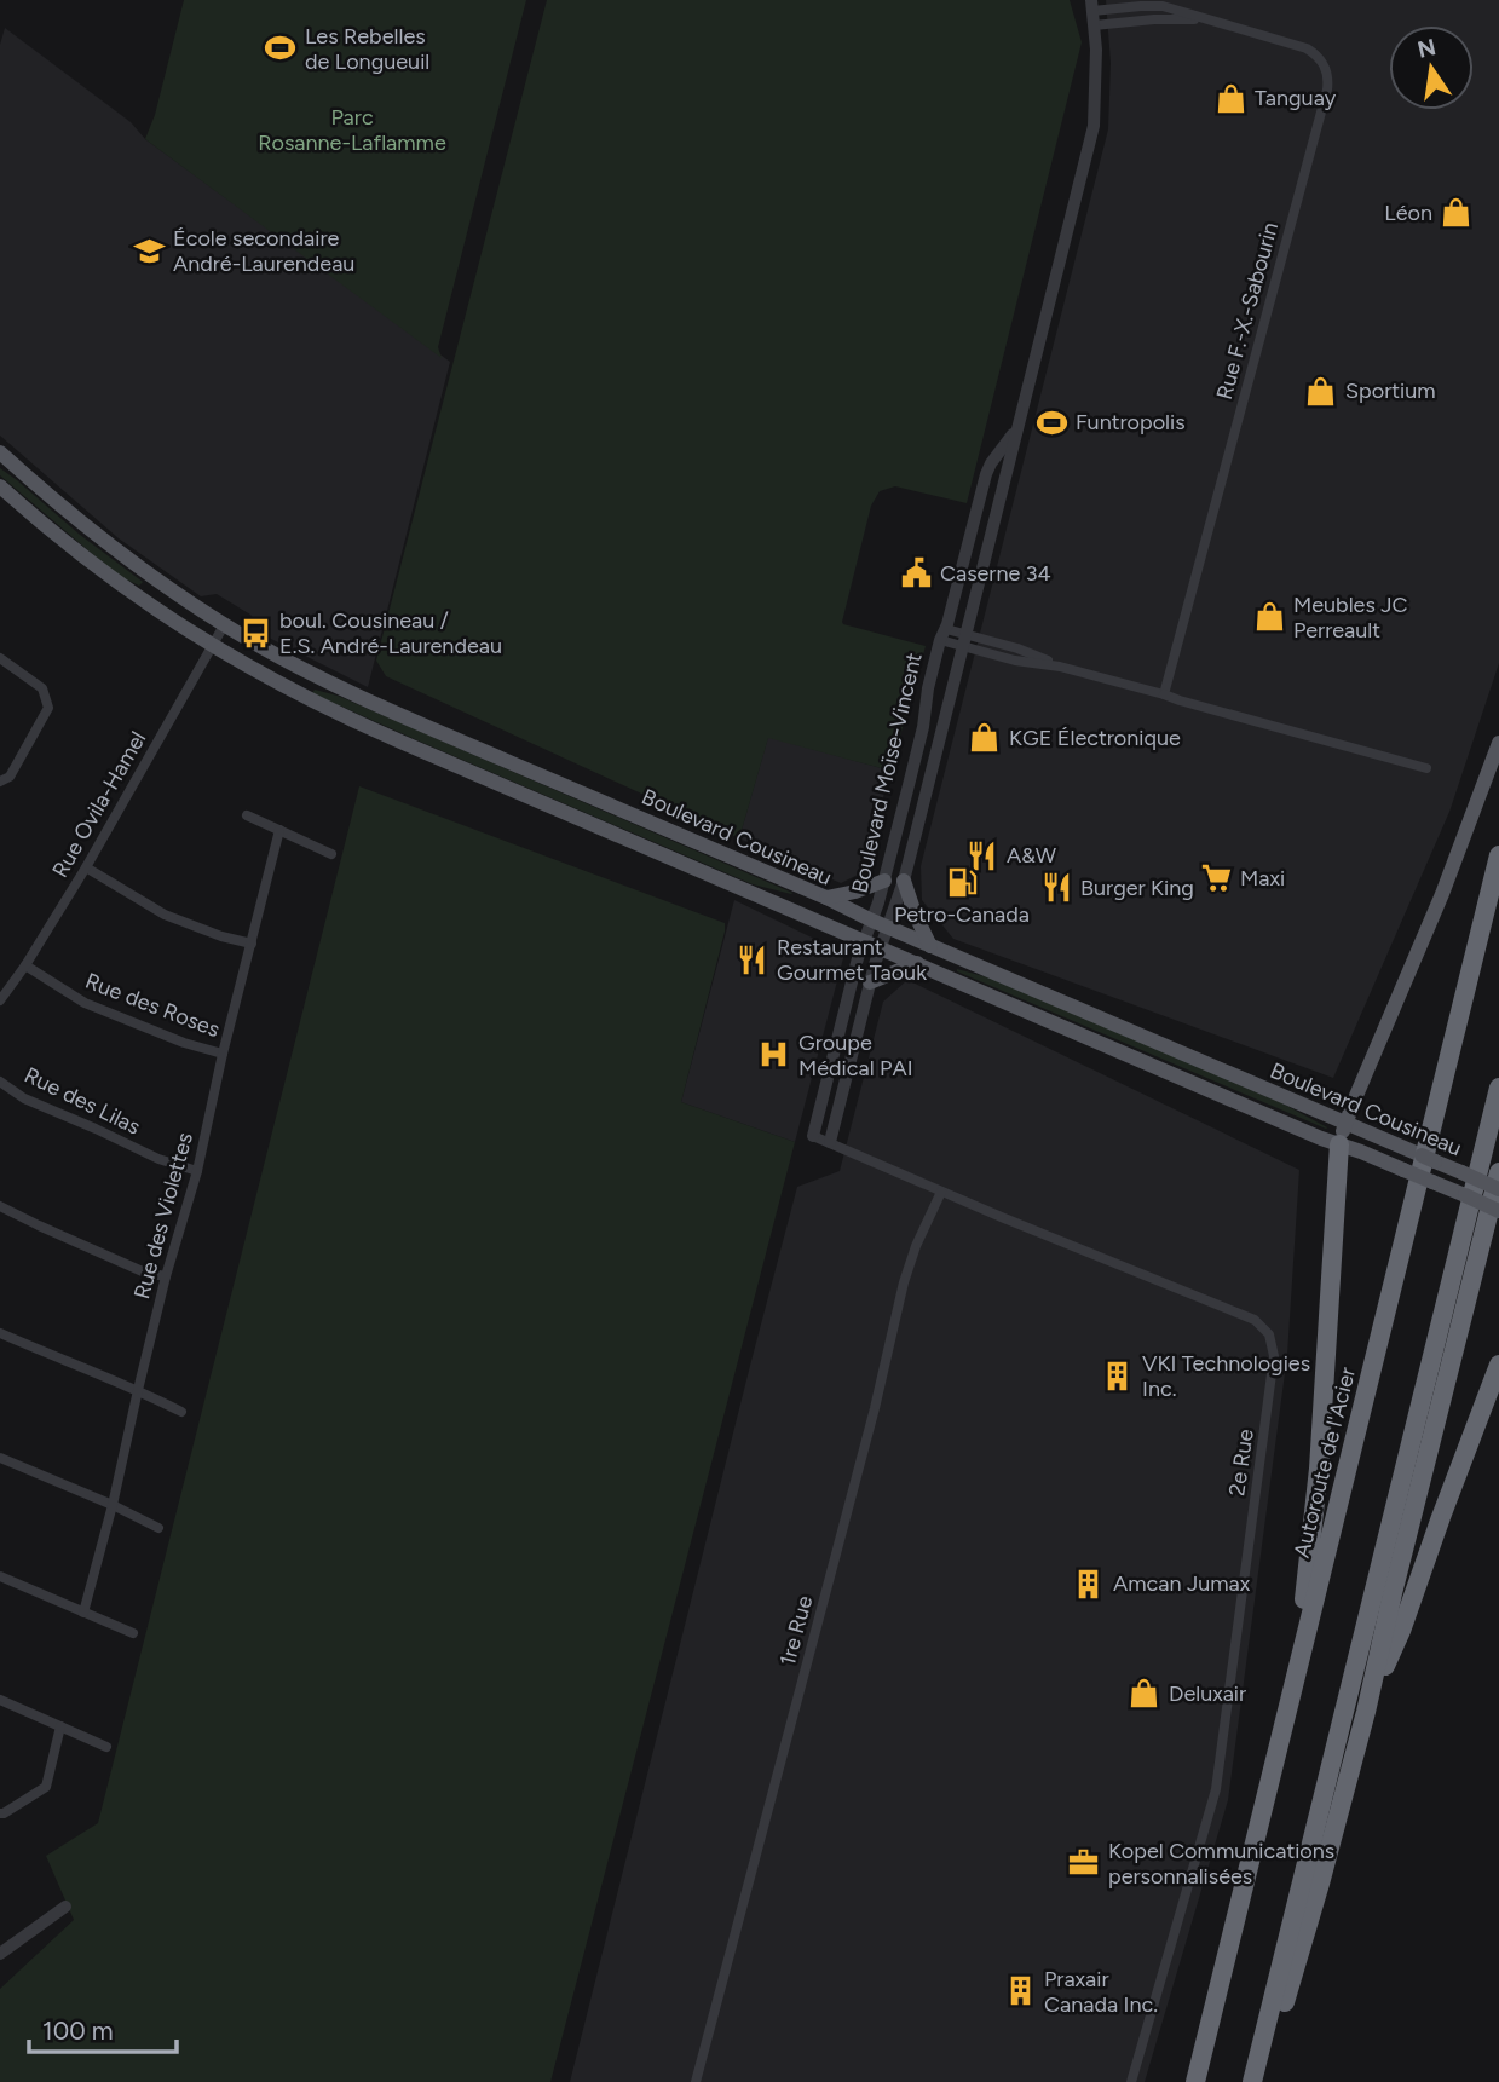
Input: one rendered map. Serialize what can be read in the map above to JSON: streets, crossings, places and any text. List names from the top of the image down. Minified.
{"streets":{"highway":["Autoroute de l'Acier"],"main road":["Boulevard Cousineau"],"street":["Rue F.-X.-Sabourin","Boulevard Moïse-Vincent","Rue Ovila-Hamel","Rue des Roses","Rue des Lilas","Rue des Violettes","2e Rue","1re Rue"]},"crossings":[["Rue F.-X.-Sabourin","Boulevard Moïse-Vincent"],["Boulevard Moïse-Vincent","Boulevard Cousineau"],["Boulevard Moïse-Vincent","2e Rue"],["Rue Ovila-Hamel","Boulevard Cousineau"],["Rue Ovila-Hamel","Rue des Roses"],["Rue des Roses","Rue des Violettes"],["Rue des Lilas","Rue des Violettes"],["2e Rue","1re Rue"]],"parks":["Parc Rosanne-Laflamme"],"places":{"sports":["Les Rebelles de Longueuil","Funtropolis"],"shop":["Tanguay","Léon","Sportium","Meubles JC Perreault","KGE Électronique","Deluxair"],"school or university":["École secondaire André-Laurendeau"],"public building":["Caserne 34"],"bus stop":["boul. Cousineau / E.S. André-Laurendeau"],"restaurant":["A&W","Burger King","Restaurant Gourmet Taouk"],"supermarket":["Maxi"],"fuel station":["Petro-Canada"],"hospital":["Groupe Médical PAI"],"building":["VKI Technologies Inc.","Amcan Jumax","Praxair Canada Inc."],"office":["Kopel Communications personnalisées"]},"scale_bar":"100 m","north":"top"}
